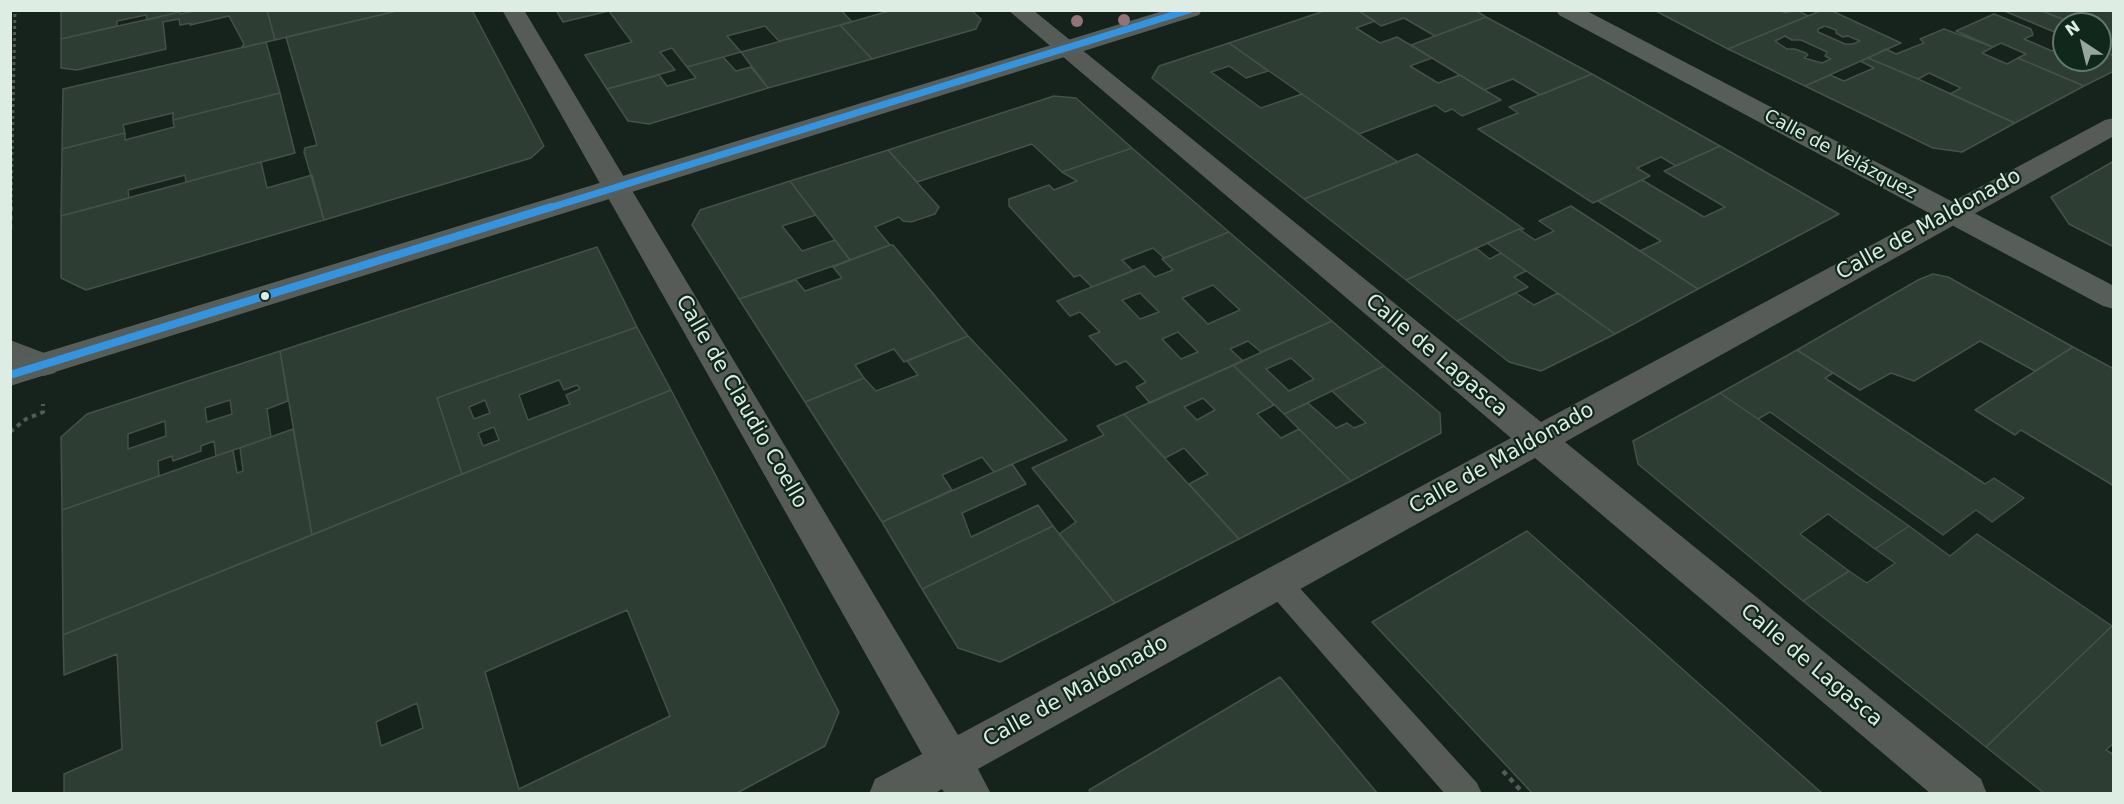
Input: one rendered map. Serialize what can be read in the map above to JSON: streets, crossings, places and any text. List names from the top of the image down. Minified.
{"streets":{"street":["Calle de Velázquez","Calle de Maldonado","Calle de Lagasca","Calle de Claudio Coello"]},"crossings":[["Calle de Velázquez","Calle de Maldonado"],["Calle de Maldonado","Calle de Lagasca"],["Calle de Maldonado","Calle de Claudio Coello"]],"north":"top left"}
